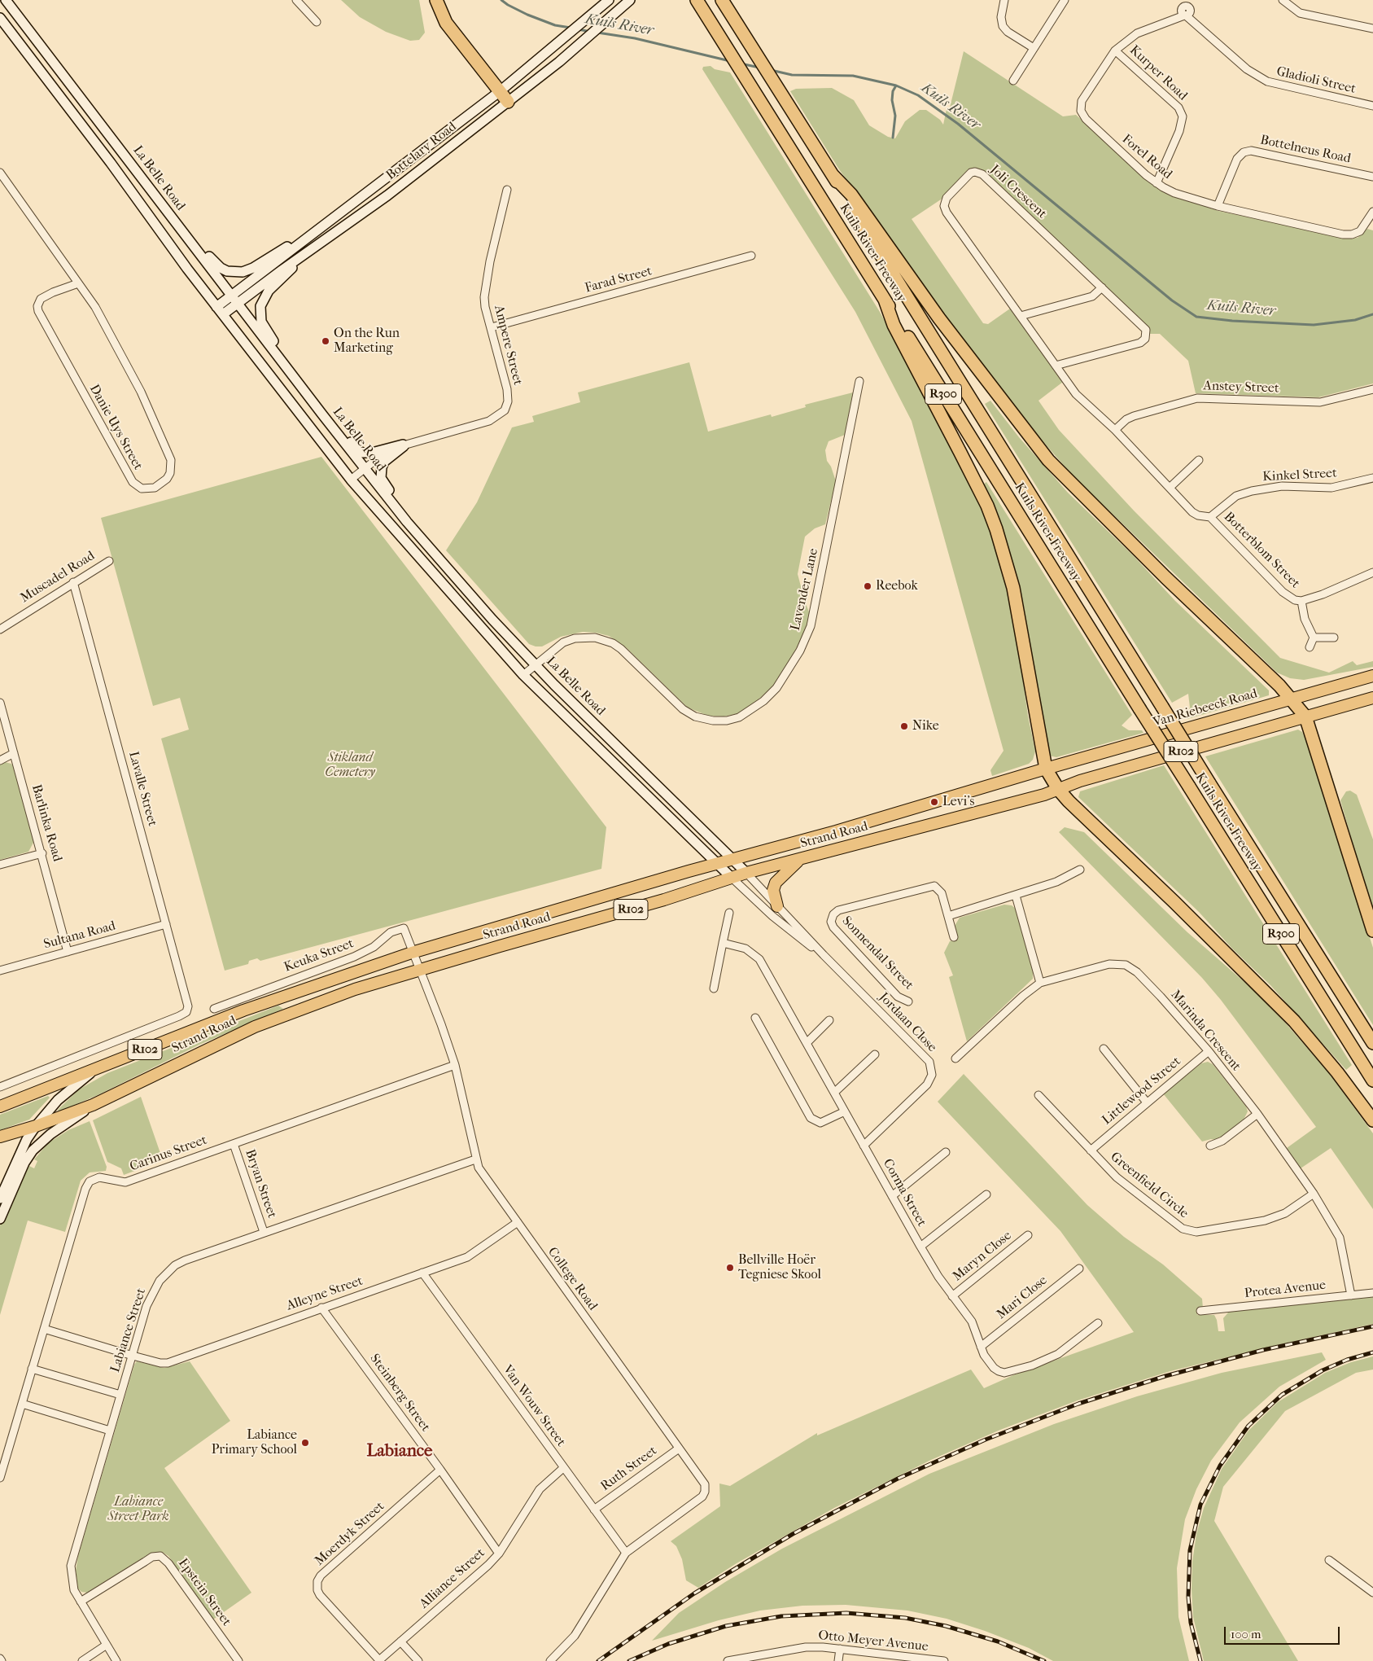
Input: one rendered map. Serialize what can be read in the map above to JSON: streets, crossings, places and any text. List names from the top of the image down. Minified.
{"streets":{"highway":["Kuils River Freeway","R300"],"main road":["Bottelary Road","La Belle Road","Van Riebeeck Road","R102","Strand Road"],"street":["Kurper Road","Gladioli Street","Bottelneus Road","Forel Road","Joli Crescent","Farad Street","Ampere Street","Anstey Street","Danie Uys Street","Kinkel Street","Botterblom Street","Muscadel Road","Lavender Lane","Lavalle Street","Barlinka Road","Sultana Road","Sonnendal Street","Keuka Street","Jordaan Close","Marinda Crescent","Littlewood Street","Carinus Street","Bryan Street","Greenfield Circle","Corma Street","Maryn Close","College Road","Protea Avenue","Alleyne Street","Mari Close","Labiance Street","Steinberg Street","Van Wouw Street","Ruth Street","Moerdyk Street","Alliance Street","Epstein Street","Otto Meyer Avenue"]},"crossings":[["Kurper Road","Forel Road"],["Gladioli Street","Forel Road"],["Bottelneus Road","Forel Road"],["Bottelary Road","La Belle Road"],["La Belle Road","Ampere Street"],["La Belle Road","Lavender Lane"],["La Belle Road","Strand Road"],["La Belle Road","Jordaan Close"],["Joli Crescent","Anstey Street"],["Joli Crescent","Botterblom Street"],["Farad Street","Ampere Street"],["Anstey Street","Botterblom Street"],["Kinkel Street","Botterblom Street"],["Muscadel Road","Lavalle Street"],["Van Riebeeck Road","Strand Road"],["R102","Strand Road"],["Lavalle Street","Sultana Road"],["Barlinka Road","Sultana Road"],["Strand Road","Keuka Street"],["Strand Road","Jordaan Close"],["Strand Road","College Road"],["Keuka Street","College Road"],["Jordaan Close","Corma Street"],["Marinda Crescent","Littlewood Street"],["Marinda Crescent","Greenfield Circle"],["Marinda Crescent","Protea Avenue"],["Littlewood Street","Greenfield Circle"],["Carinus Street","Bryan Street"],["Carinus Street","College Road"],["Carinus Street","Alleyne Street"],["Bryan Street","Labiance Street"],["Corma Street","Maryn Close"],["Corma Street","Mari Close"],["College Road","Alleyne Street"],["College Road","Labiance Street"],["College Road","Van Wouw Street"],["College Road","Ruth Street"],["Alleyne Street","Labiance Street"],["Alleyne Street","Steinberg Street"],["Alleyne Street","Van Wouw Street"],["Labiance Street","Epstein Street"],["Steinberg Street","Moerdyk Street"],["Steinberg Street","Alliance Street"],["Van Wouw Street","Ruth Street"],["Van Wouw Street","Alliance Street"],["Moerdyk Street","Alliance Street"]],"districts":["Labiance"],"water":["Kuils River"],"parks":["Stikland Cemetery","Labiance Street Park"],"places":["On the Run Marketing","Reebok","Nike","Levi's","Bellville Hoër Tegniese Skool","Labiance Primary School"],"scale_bar":"100 m"}
